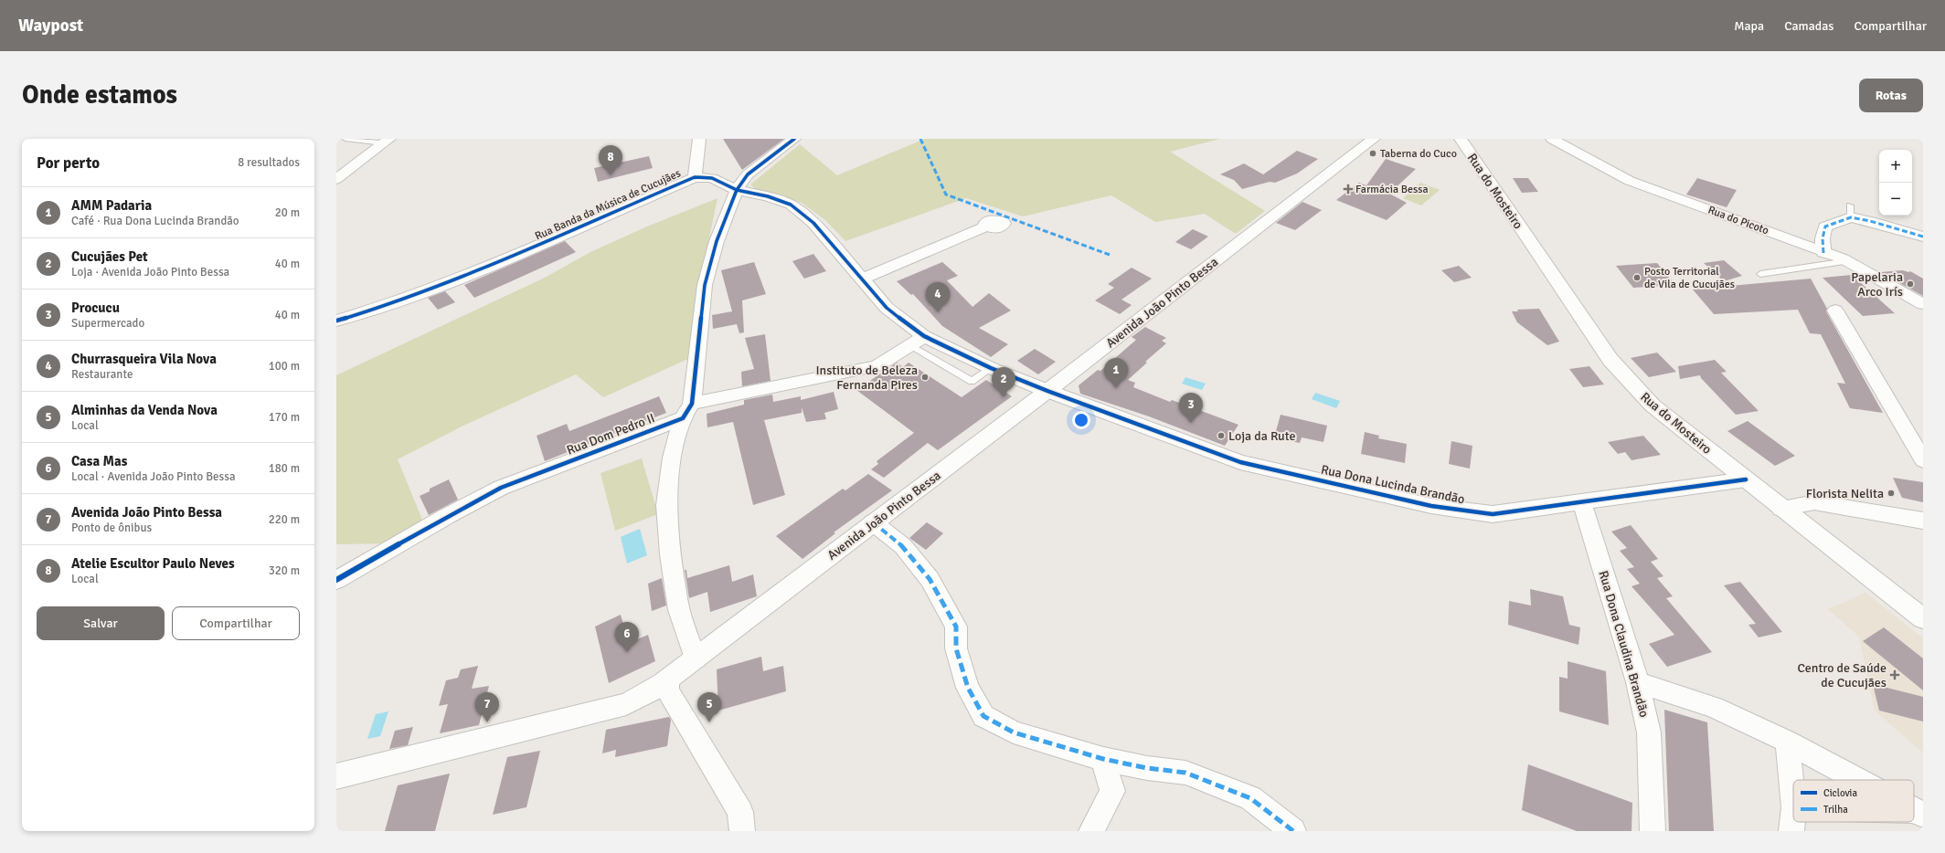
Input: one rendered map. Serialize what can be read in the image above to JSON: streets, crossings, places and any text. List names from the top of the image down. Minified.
{"streets":{"main road":["Rua do Mosteiro","Avenida João Pinto Bessa"],"street":["Rua Banda da Música de Cucujães","Rua do Picoto","Rua Dom Pedro II","Rua Dona Lucinda Brandão","Rua Dona Claudina Brandão"]},"crossings":[["Rua do Mosteiro","Rua Dona Lucinda Brandão"],["Rua Banda da Música de Cucujães","Avenida João Pinto Bessa"],["Rua Banda da Música de Cucujães","Rua Dom Pedro II"],["Rua Banda da Música de Cucujães","Rua Dona Lucinda Brandão"],["Avenida João Pinto Bessa","Rua Dona Lucinda Brandão"],["Rua Dona Lucinda Brandão","Rua Dona Claudina Brandão"]],"places":{"other":["Taberna do Cuco","Posto Territorial de Vila de Cucujães","Papelaria Arco Irís","Instituto de Beleza Fernanda Pires","Loja da Rute","Florista Nelita"],"health":["Farmácia Bessa","Centro de Saúde de Cucujães"]},"legend":["Ciclovia","Trilha"],"page":{"header":"Waypost","nav":["Mapa","Camadas","Compartilhar"],"buttons":["Rotas",["Salvar","Compartilhar"]],"title":"Onde estamos","heading":["Por perto","8 resultados"],"pins":["8","4","1","2","3","6","5","7"],"map_buttons":["+","−"],"list":[{"mark":"1","name":"AMM Padaria","note":"Café · Rua Dona Lucinda Brandão","value":"20 m"},{"mark":"2","name":"Cucujães Pet","note":"Loja · Avenida João Pinto Bessa","value":"40 m"},{"mark":"3","name":"Procucu","note":"Supermercado","value":"40 m"},{"mark":"4","name":"Churrasqueira Vila Nova","note":"Restaurante","value":"100 m"},{"mark":"5","name":"Alminhas da Venda Nova","note":"Local","value":"170 m"},{"mark":"6","name":"Casa Mas","note":"Local · Avenida João Pinto Bessa","value":"180 m"},{"mark":"7","name":"Avenida João Pinto Bessa","note":"Ponto de ônibus","value":"220 m"},{"mark":"8","name":"Atelie Escultor Paulo Neves","note":"Local","value":"320 m"}]}}
